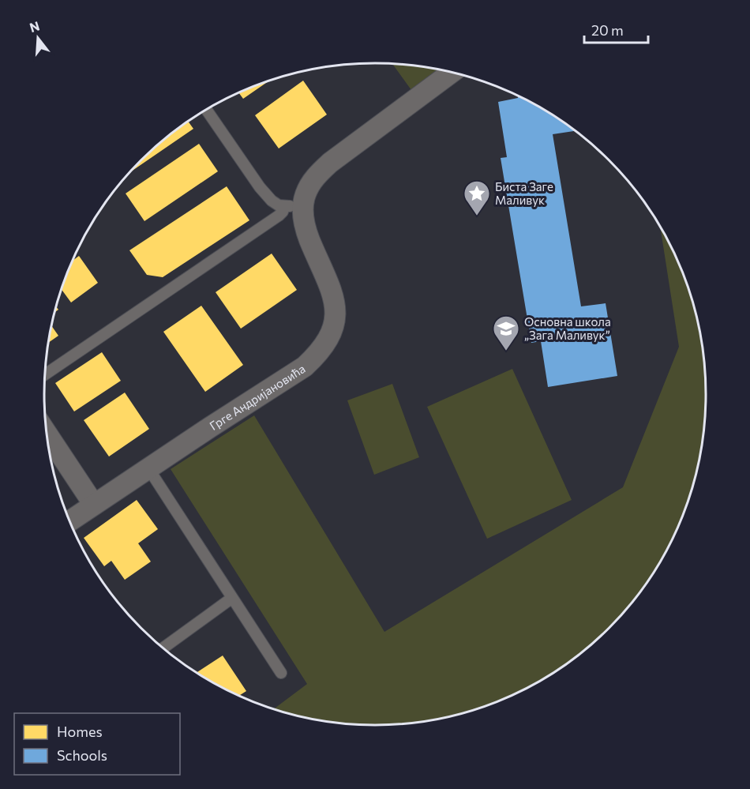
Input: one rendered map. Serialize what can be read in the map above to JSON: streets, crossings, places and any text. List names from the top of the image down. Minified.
{"streets":{"street":["Грге Андријановића"]},"places":{"place":["Биста Заге Маливук"],"school or university":["Основна школа „Зага Маливук”"]},"legend":["Homes","Schools"],"scale_bar":"20 m","north":"top"}
